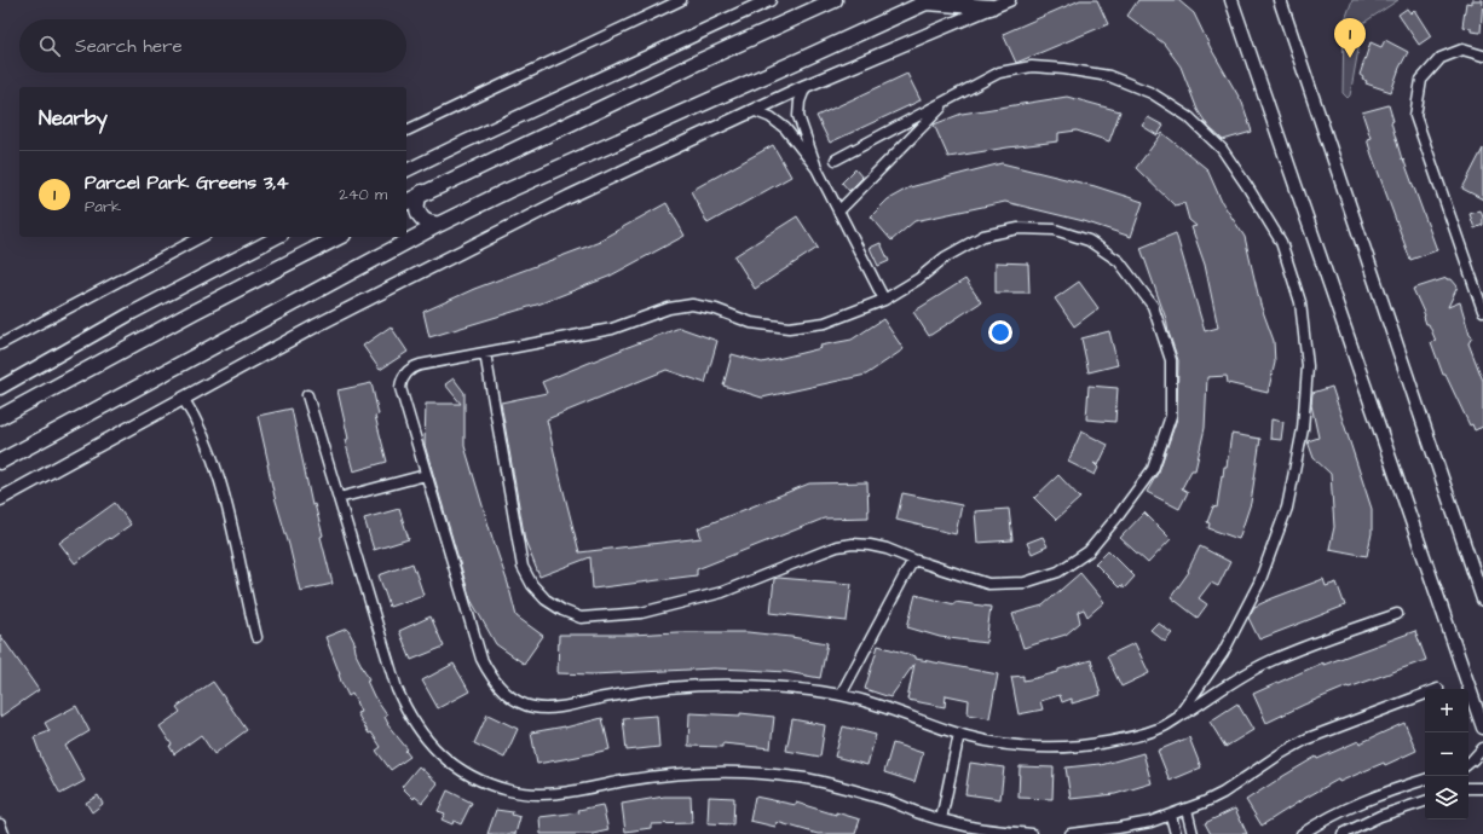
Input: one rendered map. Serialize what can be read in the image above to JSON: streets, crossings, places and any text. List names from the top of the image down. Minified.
{"page":{"pins":"1","search":"Search here","heading":"Nearby","list":[{"mark":"1","name":"Parcel Park Greens 3,4","note":"Park","value":"240 m"}],"map_buttons":["+","−"]}}
